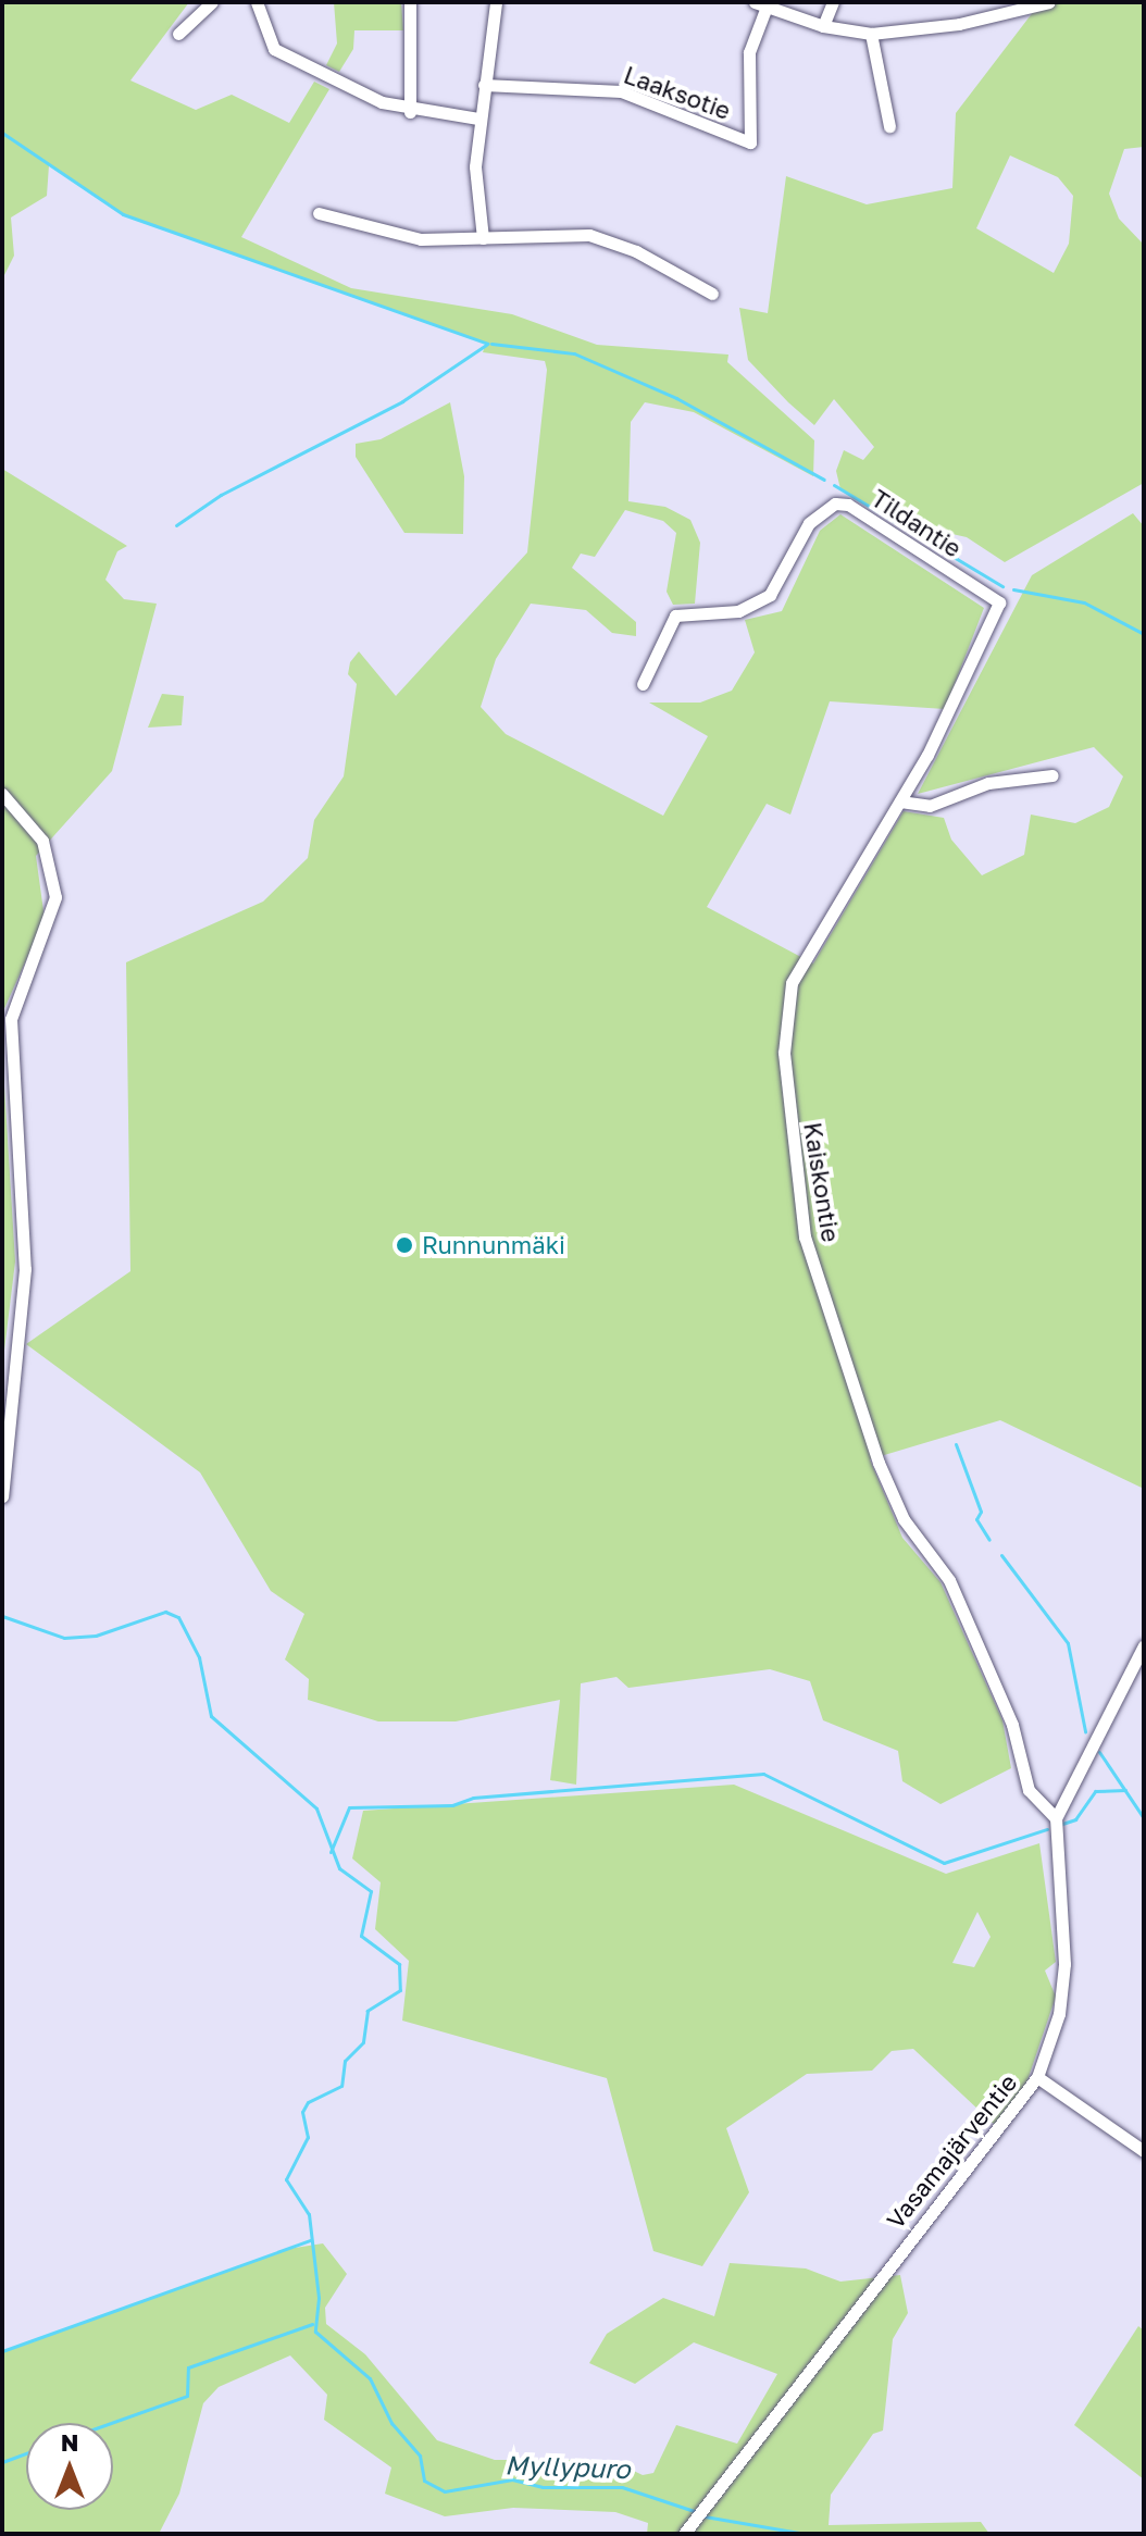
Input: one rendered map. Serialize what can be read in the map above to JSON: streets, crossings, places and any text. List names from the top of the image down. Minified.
{"streets":{"street":["Laaksotie","Tildantie","Kaiskontie","Vasamajärventie"]},"crossings":[["Tildantie","Kaiskontie"],["Kaiskontie","Vasamajärventie"]],"water":["Myllypuro"],"places":["Runnunmäki"],"north":"top"}
